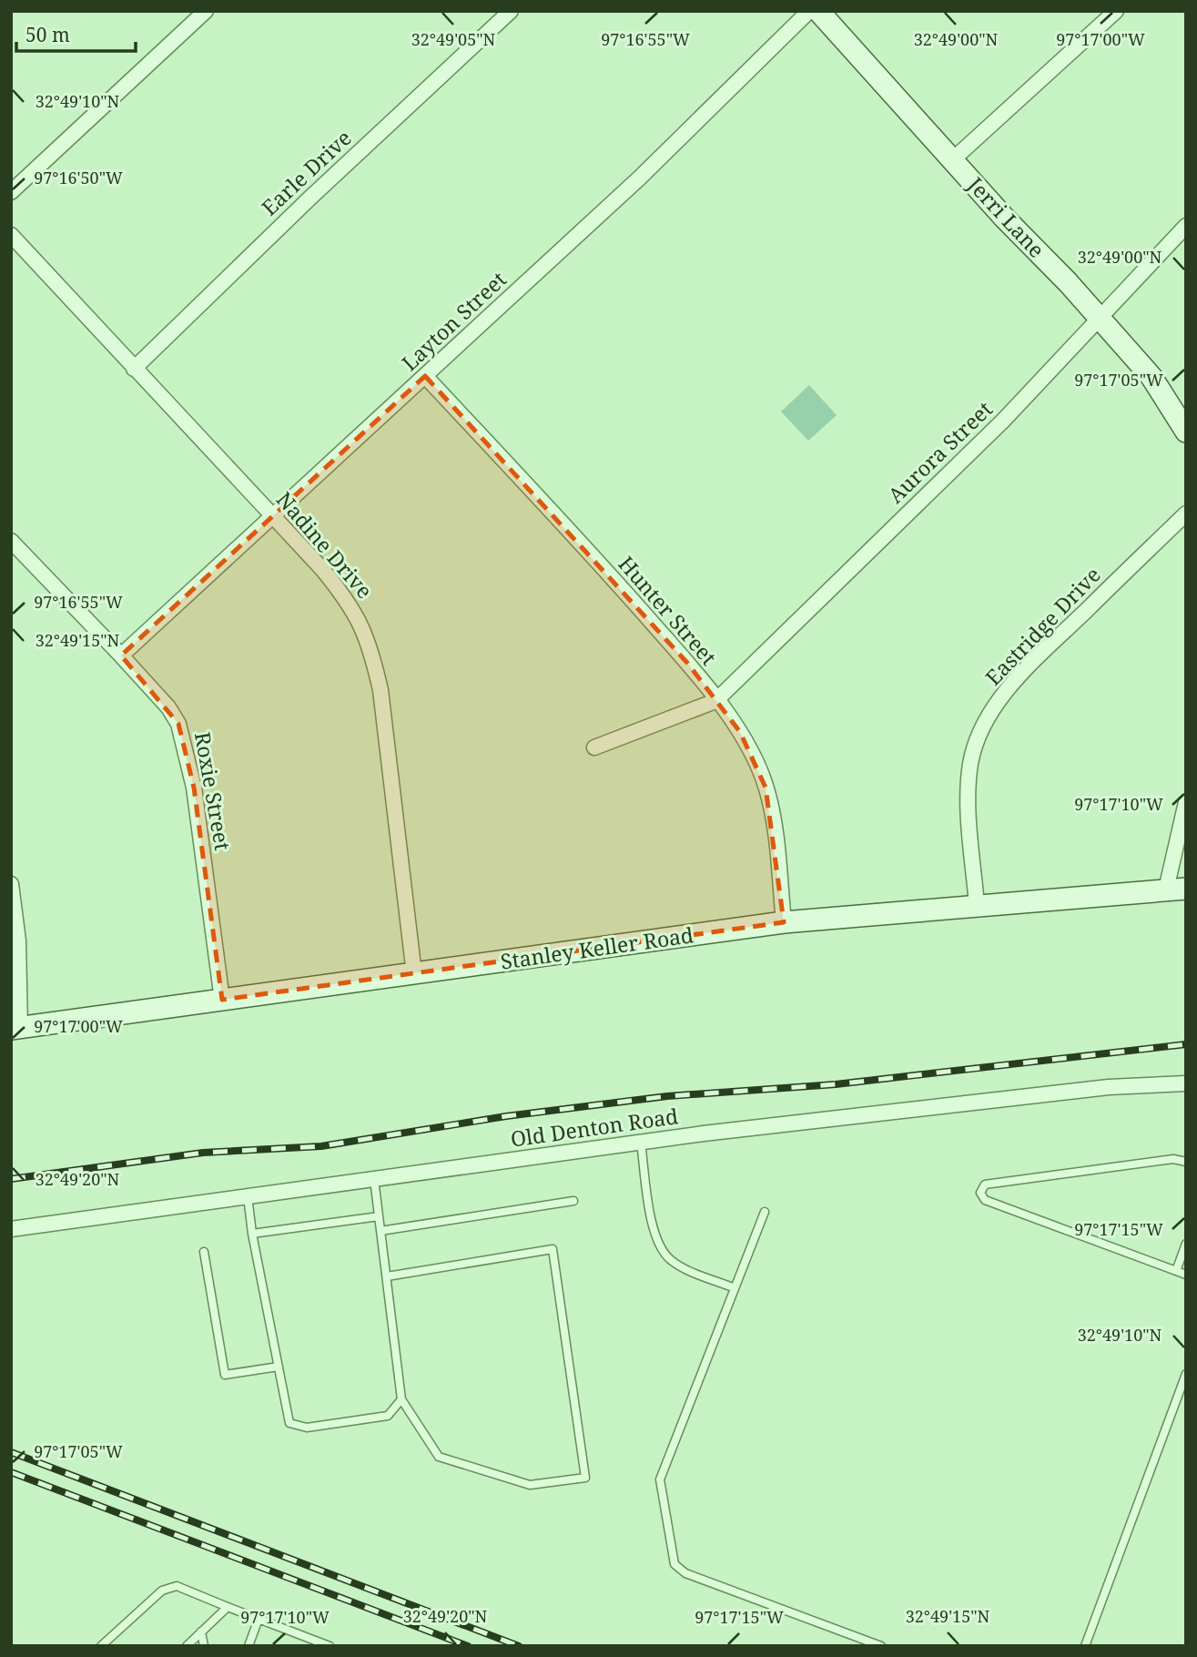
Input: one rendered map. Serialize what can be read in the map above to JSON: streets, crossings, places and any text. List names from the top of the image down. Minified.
{"streets":{"street":["Earle Drive","Jerri Lane","Layton Street","Aurora Street","Nadine Drive","Hunter Street","Eastridge Drive","Roxie Street","Stanley Keller Road","Old Denton Road"]},"crossings":[["Earle Drive","Nadine Drive"],["Jerri Lane","Aurora Street"],["Layton Street","Nadine Drive"],["Layton Street","Hunter Street"],["Layton Street","Roxie Street"],["Aurora Street","Hunter Street"],["Nadine Drive","Stanley Keller Road"],["Hunter Street","Stanley Keller Road"],["Eastridge Drive","Stanley Keller Road"],["Roxie Street","Stanley Keller Road"]],"scale_bar":"50 m","coordinates":["97°16'55\"W","97°17'00\"W","32°49'05\"N","32°49'00\"N","32°49'10\"N","97°16'50\"W","97°17'05\"W","32°49'15\"N","97°17'10\"W","32°49'20\"N","97°17'15\"W"]}
